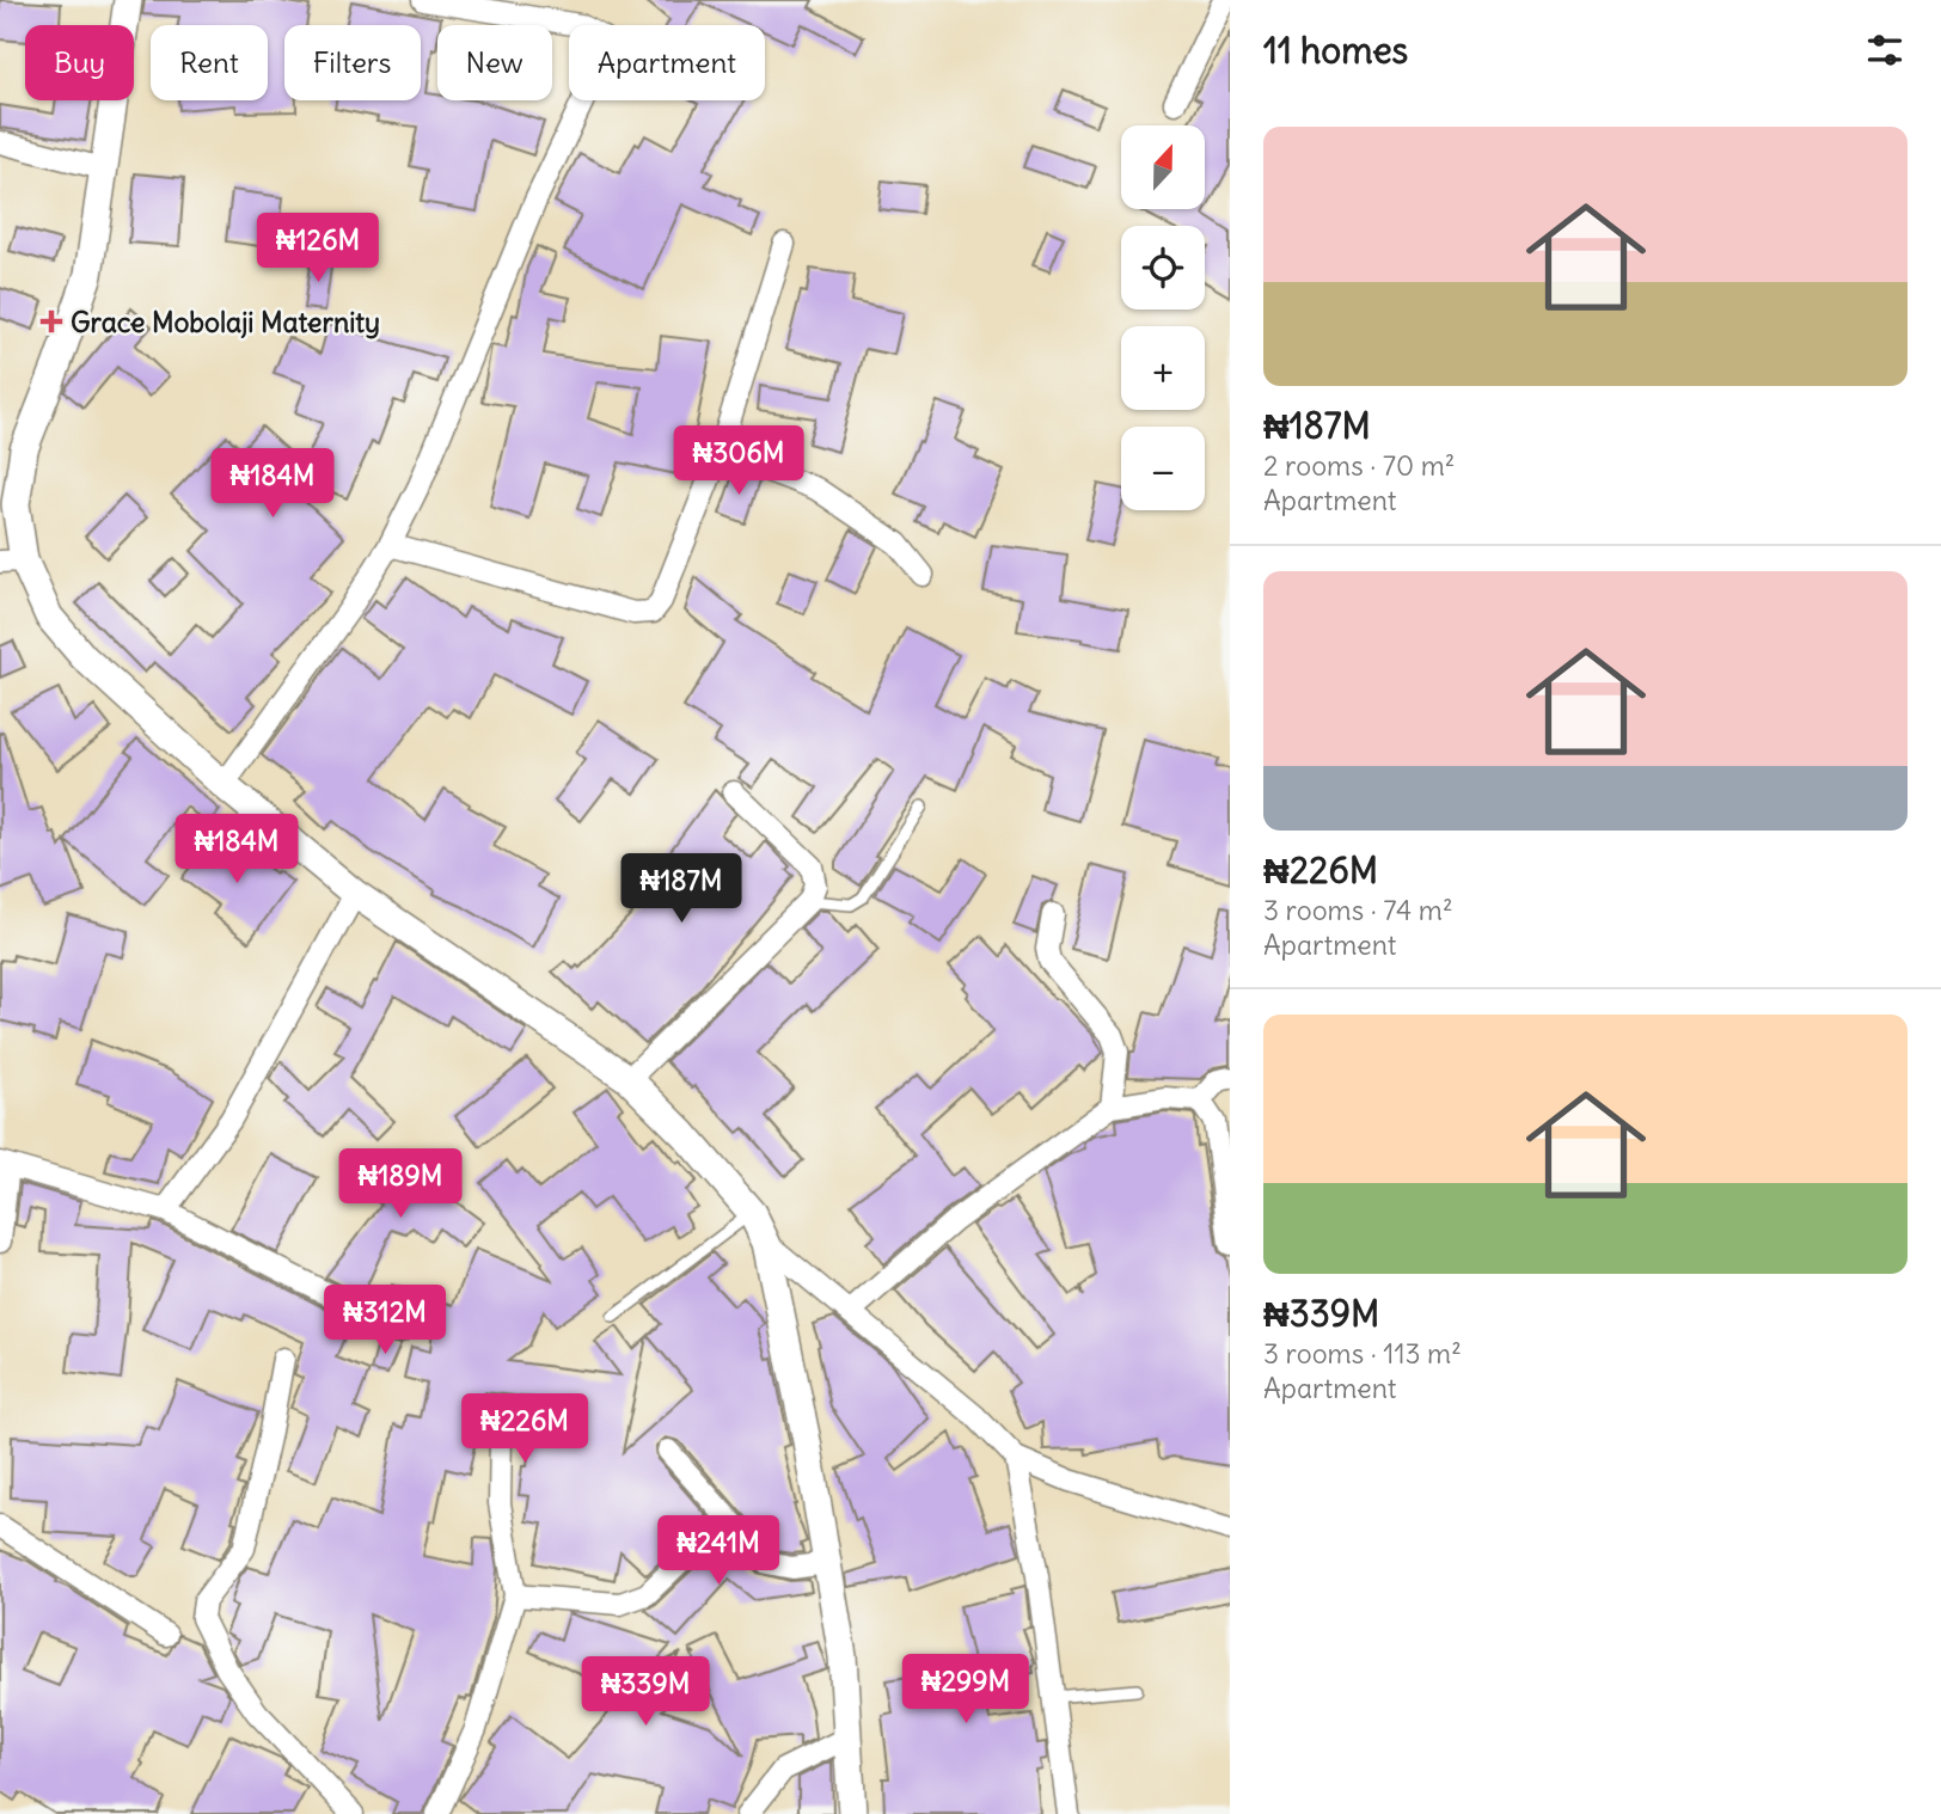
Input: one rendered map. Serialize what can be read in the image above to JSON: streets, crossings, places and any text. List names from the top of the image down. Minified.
{"places":{"health":["Grace Mobolaji Maternity"]},"north":"top","page":{"heading":"11 homes","chip":["Buy","Rent","Filters","New","Apartment"],"list":[{"name":"₦187M","note":"2 rooms · 70 m² · Apartment"},{"name":"₦226M","note":"3 rooms · 74 m² · Apartment"},{"name":"₦339M","note":"3 rooms · 113 m² · Apartment"}],"map_buttons":["+","−"],"price":["₦126M","₦306M","₦184M","₦184M","₦187M","₦189M","₦312M","₦226M","₦241M","₦299M","₦339M"]}}
